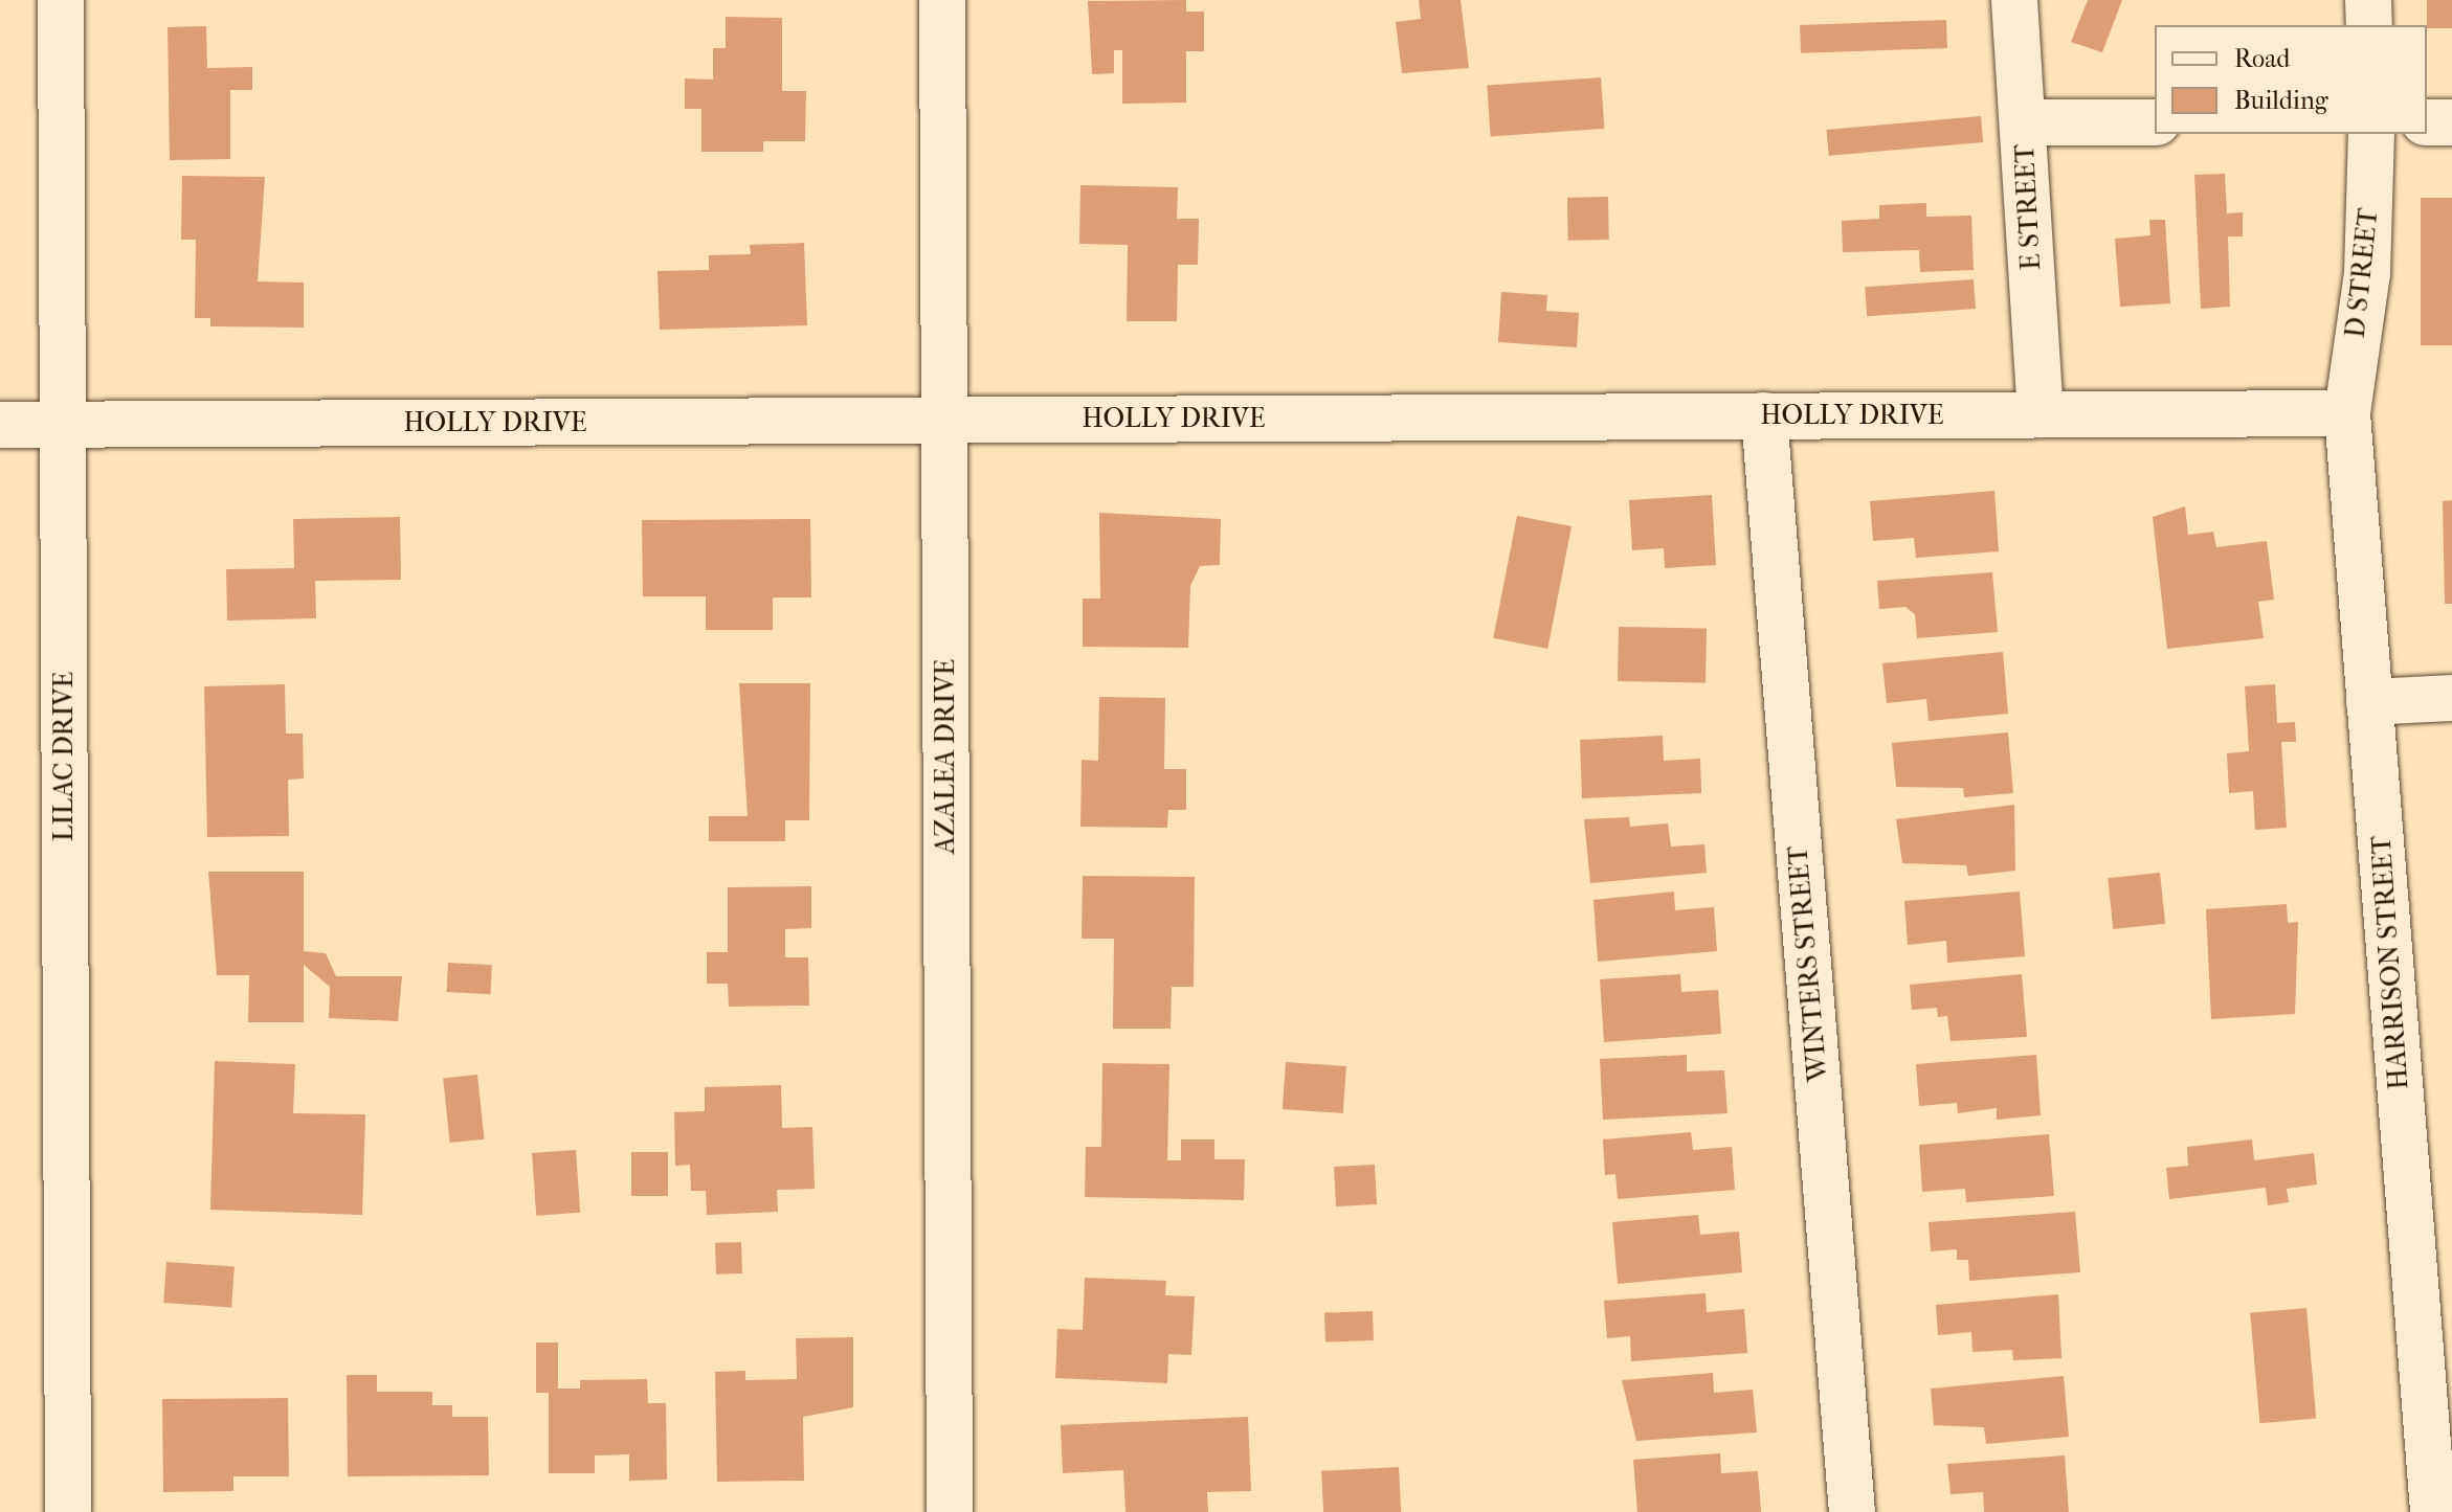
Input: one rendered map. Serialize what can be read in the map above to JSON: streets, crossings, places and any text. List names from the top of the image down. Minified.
{"streets":{"street":["E STREET","D STREET","HOLLY DRIVE","LILAC DRIVE","AZALEA DRIVE","HARRISON STREET","WINTERS STREET"]},"crossings":[["E STREET","HOLLY DRIVE"],["D STREET","HOLLY DRIVE"],["D STREET","HARRISON STREET"],["HOLLY DRIVE","LILAC DRIVE"],["HOLLY DRIVE","AZALEA DRIVE"],["HOLLY DRIVE","HARRISON STREET"],["HOLLY DRIVE","WINTERS STREET"]],"legend":["Road","Building"]}
